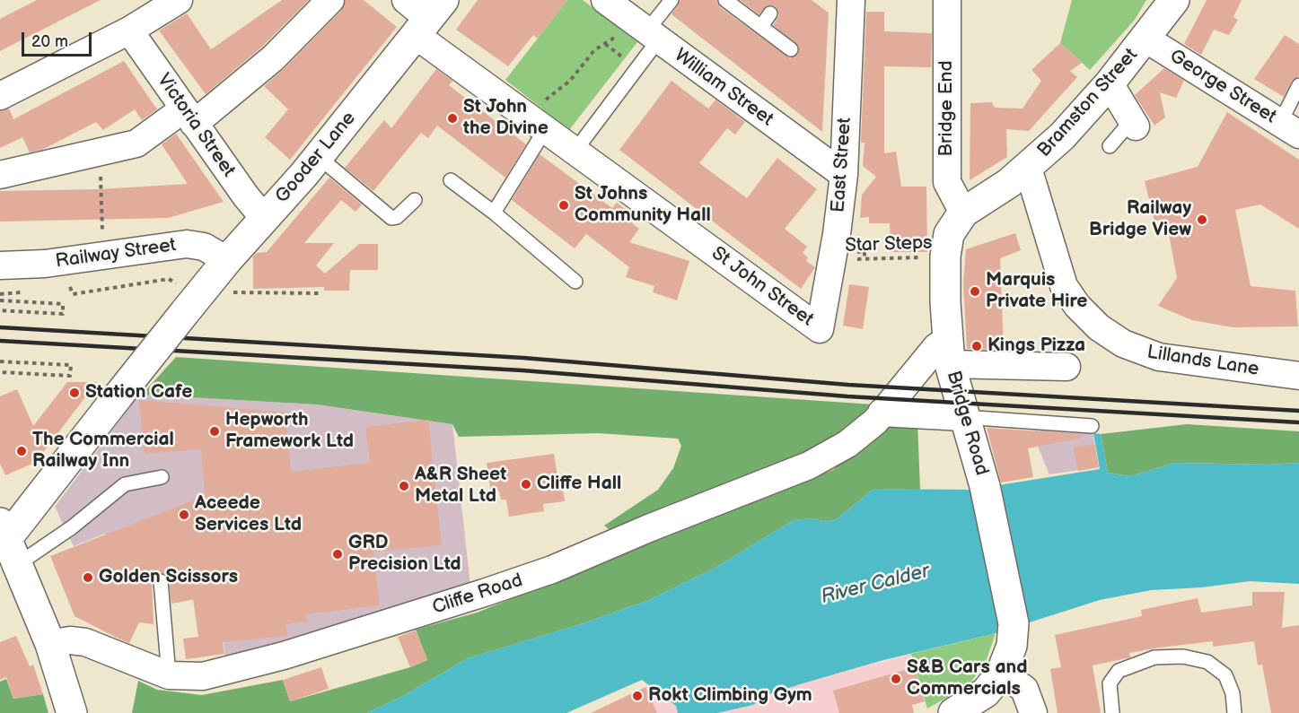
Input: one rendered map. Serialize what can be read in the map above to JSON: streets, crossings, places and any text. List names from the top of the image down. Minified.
{"streets":{"main road":["Bramston Street","Gooder Lane","Bridge Road"],"street":["George Street","William Street","Bridge End","Victoria Street","East Street","Railway Street","St John Street","Lillands Lane","Cliffe Road"],"path":["Star Steps"]},"crossings":[["George Street","Bramston Street"],["William Street","East Street"],["Bramston Street","Bridge End"],["Bramston Street","Lillands Lane"],["Bramston Street","Bridge Road"],["Bridge End","Bridge Road"],["Victoria Street","Gooder Lane"],["Gooder Lane","Railway Street"],["Gooder Lane","St John Street"],["East Street","Star Steps"],["East Street","St John Street"],["Star Steps","Bridge Road"],["Bridge Road","Cliffe Road"]],"water":["River Calder"],"places":["St John the Divine","St Johns Community Hall","Railway Bridge View","Marquis Private Hire","Kings Pizza","Station Cafe","Hepworth Framework Ltd","The Commercial Railway Inn","Cliffe Hall","A&R Sheet Metal Ltd","Aceede Services Ltd","GRD Precision Ltd","Golden Scissors","S&B Cars and Commercials","Rokt Climbing Gym"],"scale_bar":"20 m"}
